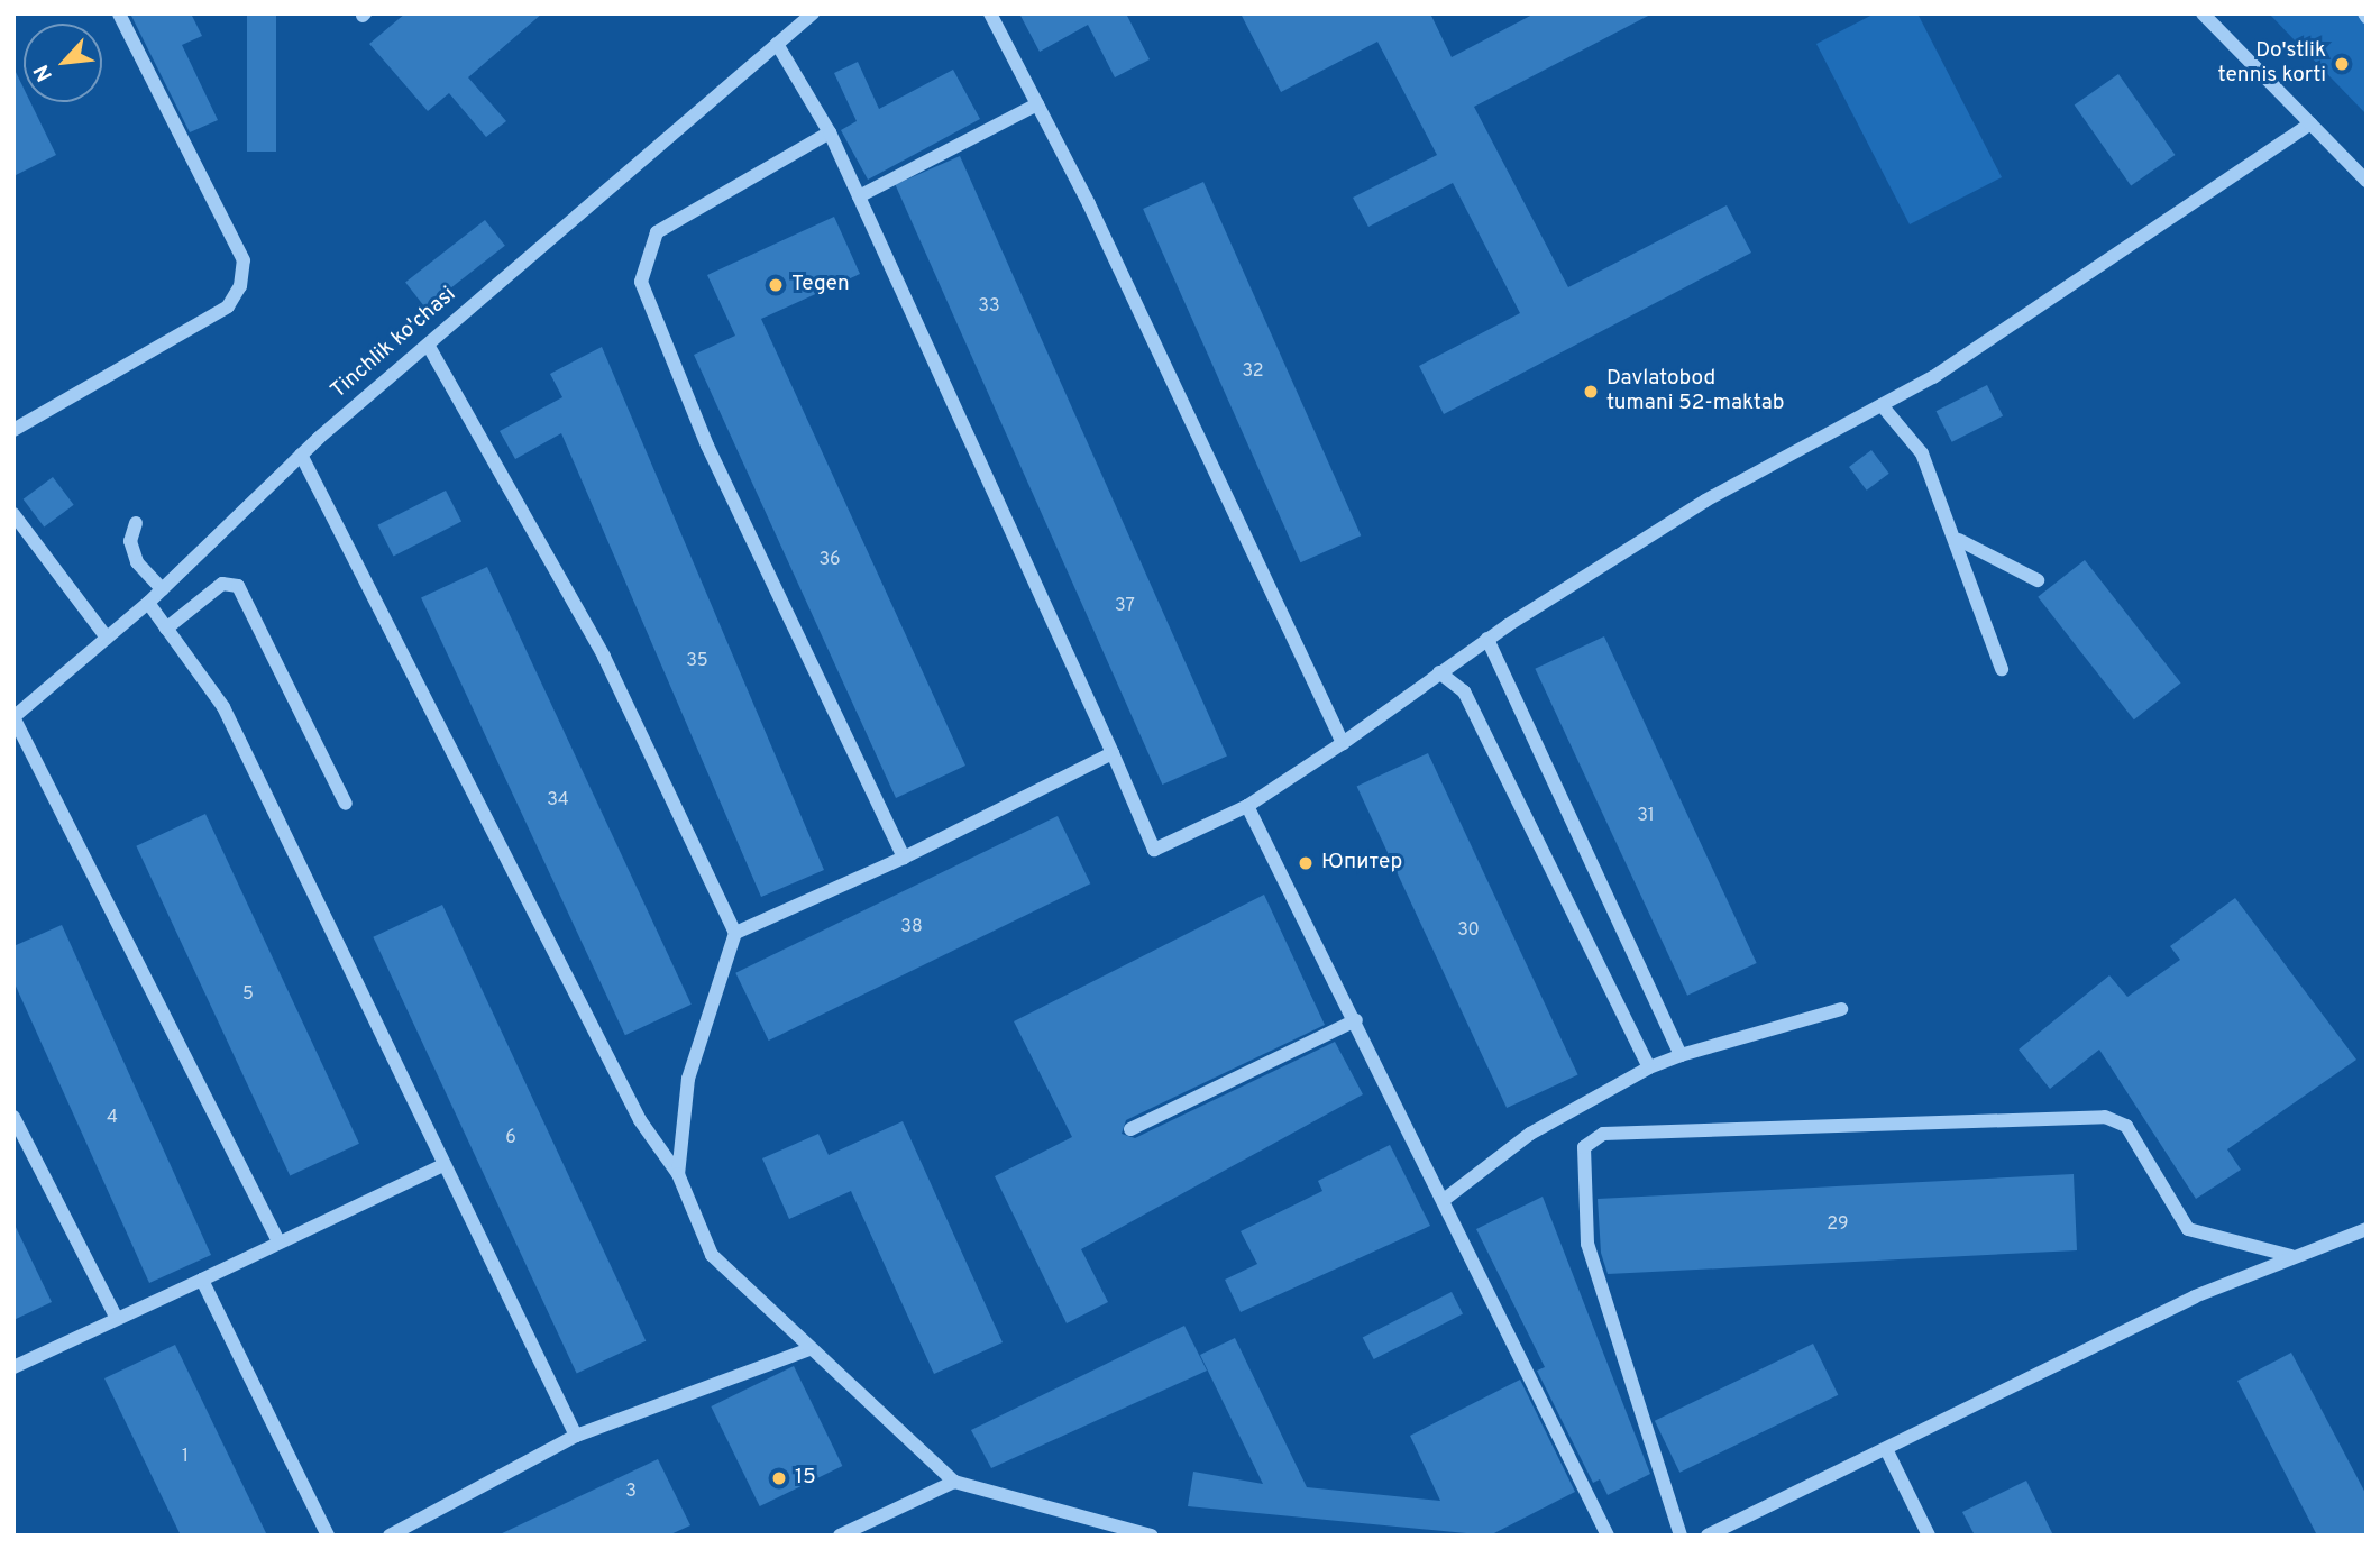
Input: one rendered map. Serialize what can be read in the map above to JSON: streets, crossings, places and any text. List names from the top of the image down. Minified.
{"streets":{"street":["Tinchlik ko'chasi"]},"places":["Do'stlik tennis korti","Tegen","Davlatobod tumani 52-maktab","Юпитер","15"],"house_numbers":["33","32","36","37","35","34","31","38","30","5","4","6","29","1","3"],"north":"bottom left"}
